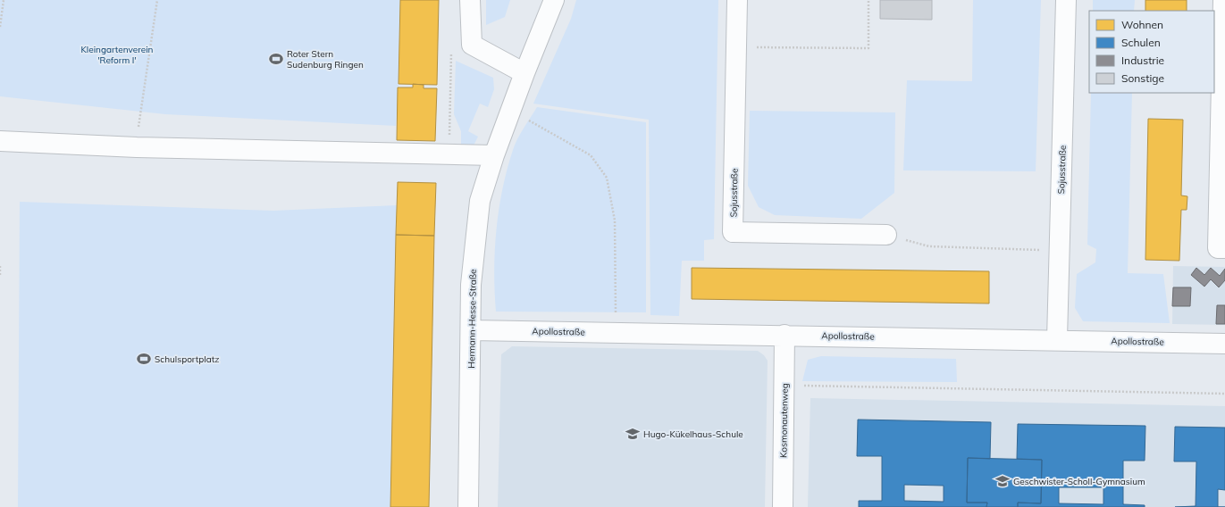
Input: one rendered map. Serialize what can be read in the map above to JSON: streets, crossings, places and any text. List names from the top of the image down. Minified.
{"streets":{"street":["Sojusstraße","Hermann-Hesse-Straße","Apollostraße","Kosmonautenweg"]},"crossings":[["Sojusstraße","Apollostraße"],["Hermann-Hesse-Straße","Apollostraße"],["Apollostraße","Kosmonautenweg"]],"parks":["Kleingartenverein 'Reform I'"],"places":{"sports":["Roter Stern Sudenburg Ringen","Schulsportplatz"],"school or university":["Hugo-Kükelhaus-Schule","Geschwister-Scholl-Gymnasium"]},"legend":["Wohnen","Schulen","Industrie","Sonstige"]}
